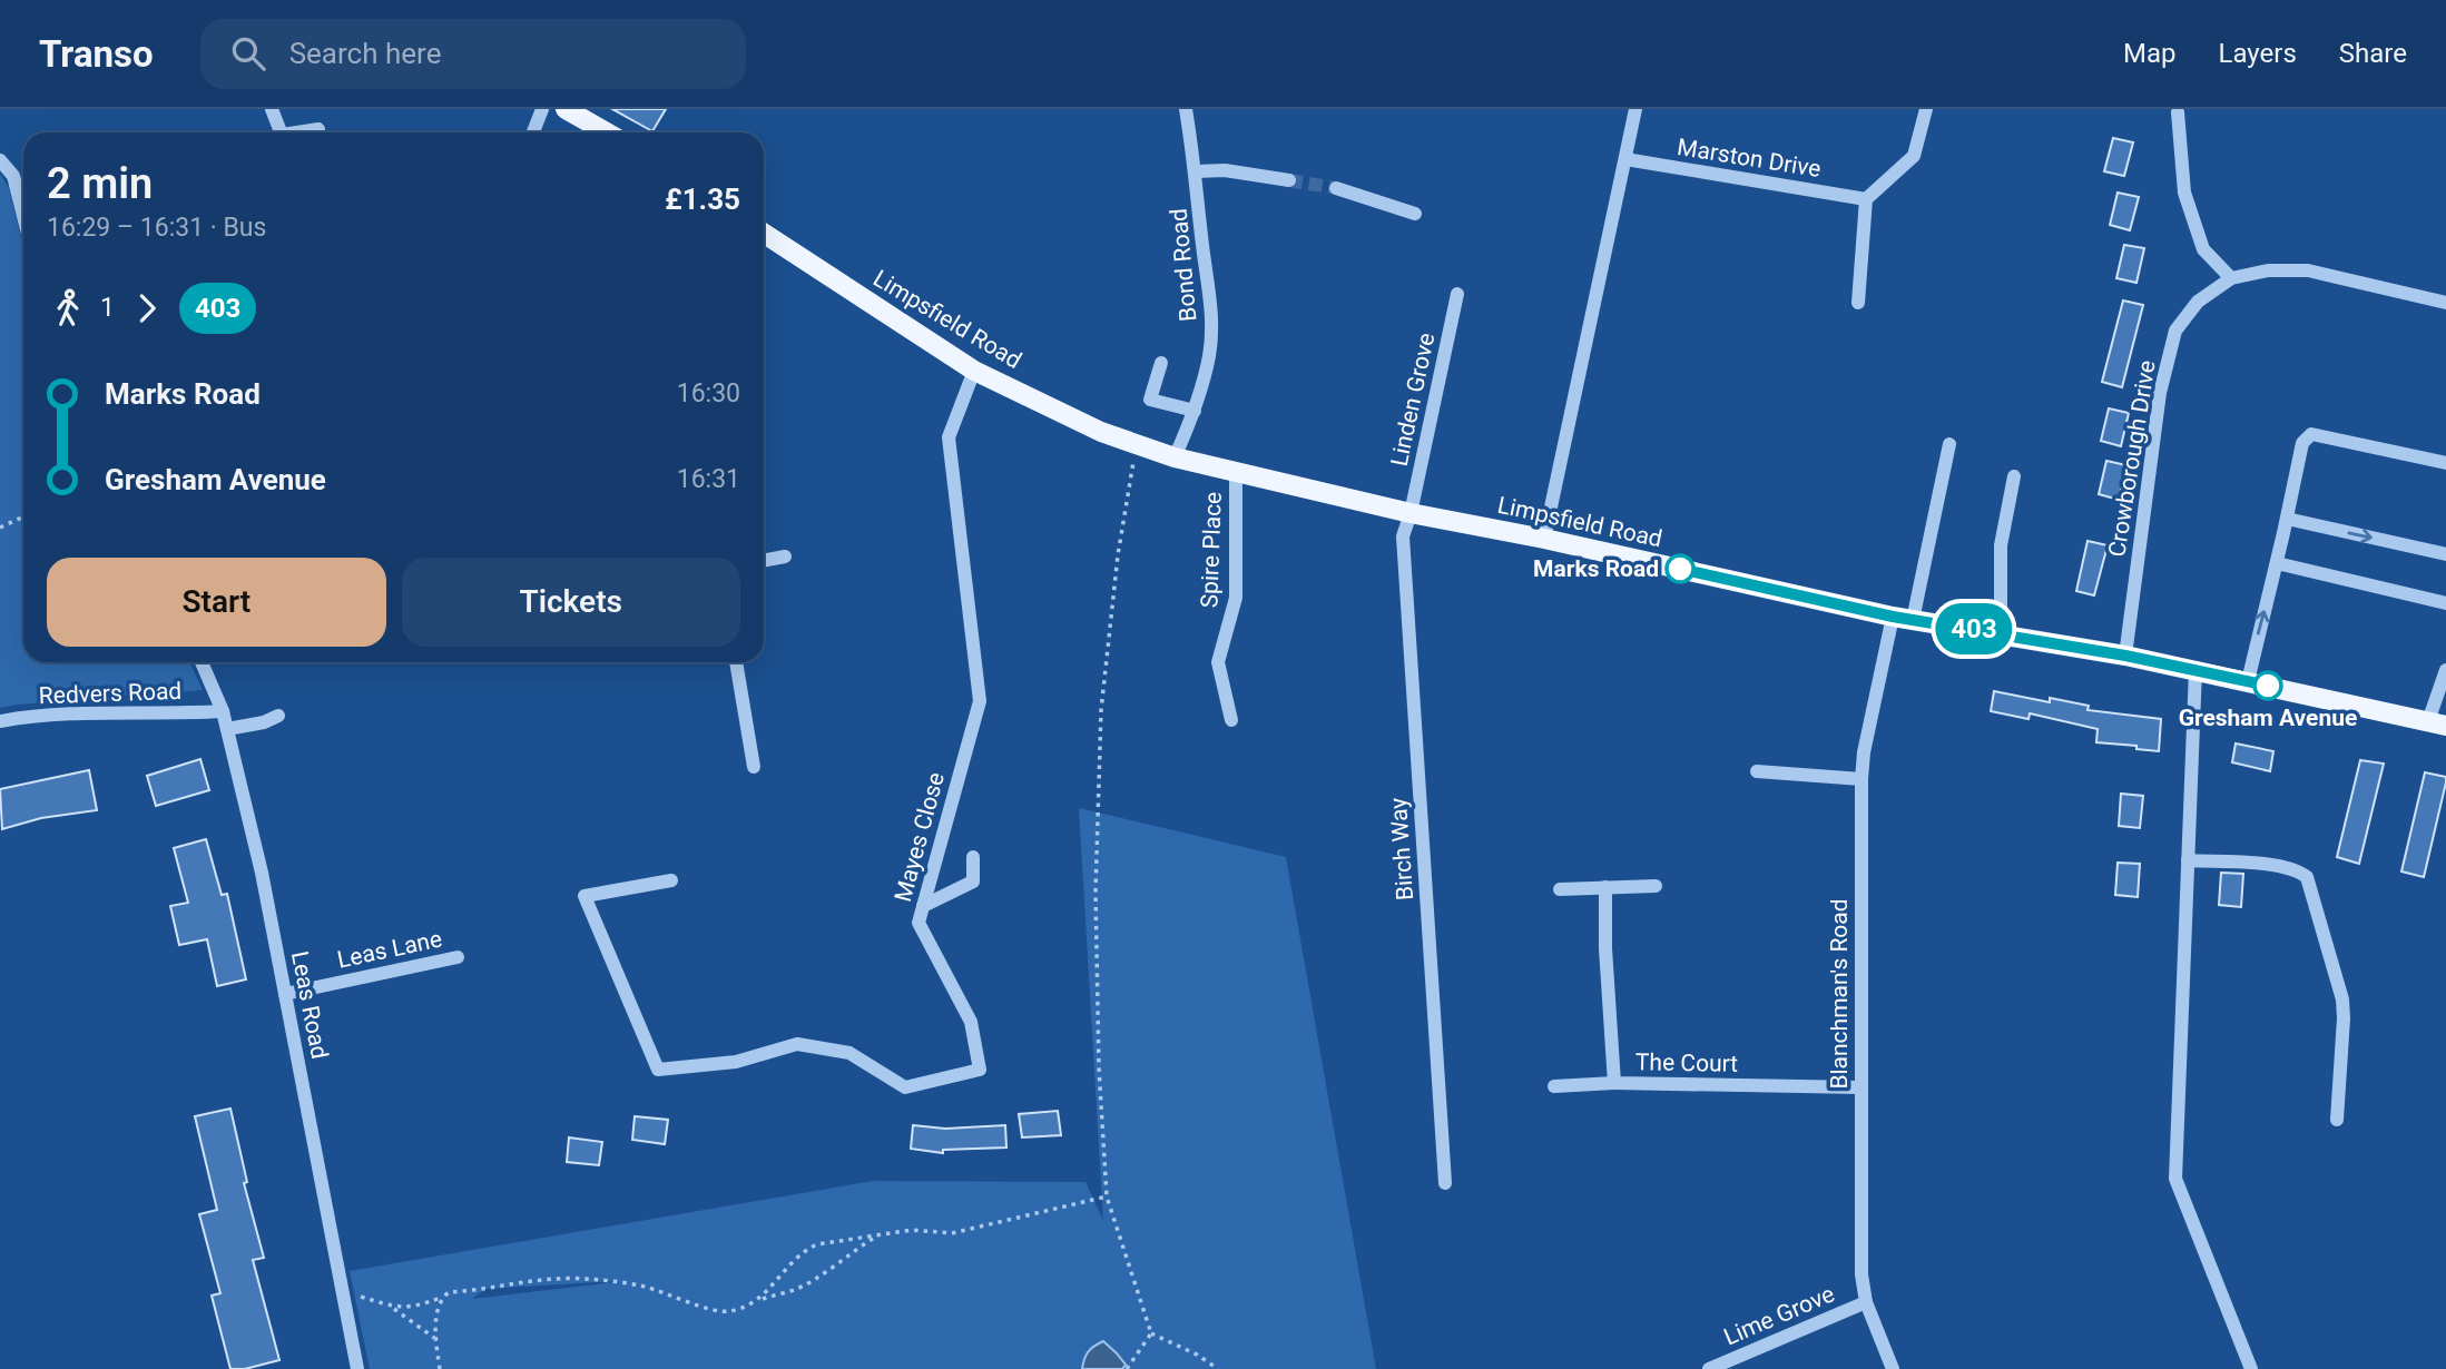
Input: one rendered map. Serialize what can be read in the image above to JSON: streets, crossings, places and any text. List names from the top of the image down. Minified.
{"streets":{"main road":["Limpsfield Road"],"street":["Marston Drive","Bond Road","Linden Grove","Crowborough Drive","Spire Place","Redvers Road","Mayes Close","Birch Way","Leas Lane","Blanchman's Road","Leas Road","The Court","Lime Grove"]},"crossings":[["Bond Road","Limpsfield Road"],["Limpsfield Road","Linden Grove"],["Limpsfield Road","Crowborough Drive"],["Limpsfield Road","Spire Place"],["Limpsfield Road","Mayes Close"],["Limpsfield Road","Birch Way"],["Limpsfield Road","Blanchman's Road"],["Linden Grove","Birch Way"],["Redvers Road","Leas Road"],["Leas Lane","Leas Road"],["Blanchman's Road","The Court"],["Blanchman's Road","Lime Grove"]],"places":["Marks Road","Gresham Avenue"],"lines":["bus line 403"],"page":{"header":"Transo","search":"Search here","nav":["Map","Layers","Share"],"on_map":"403","heading":["2 min","16:29 – 16:31 · Bus","£1.35"],"legs":["1","403"],"list":[{"name":"Marks Road","value":"16:30"},{"name":"Gresham Avenue","value":"16:31"}],"buttons":["Start","Tickets"]}}
